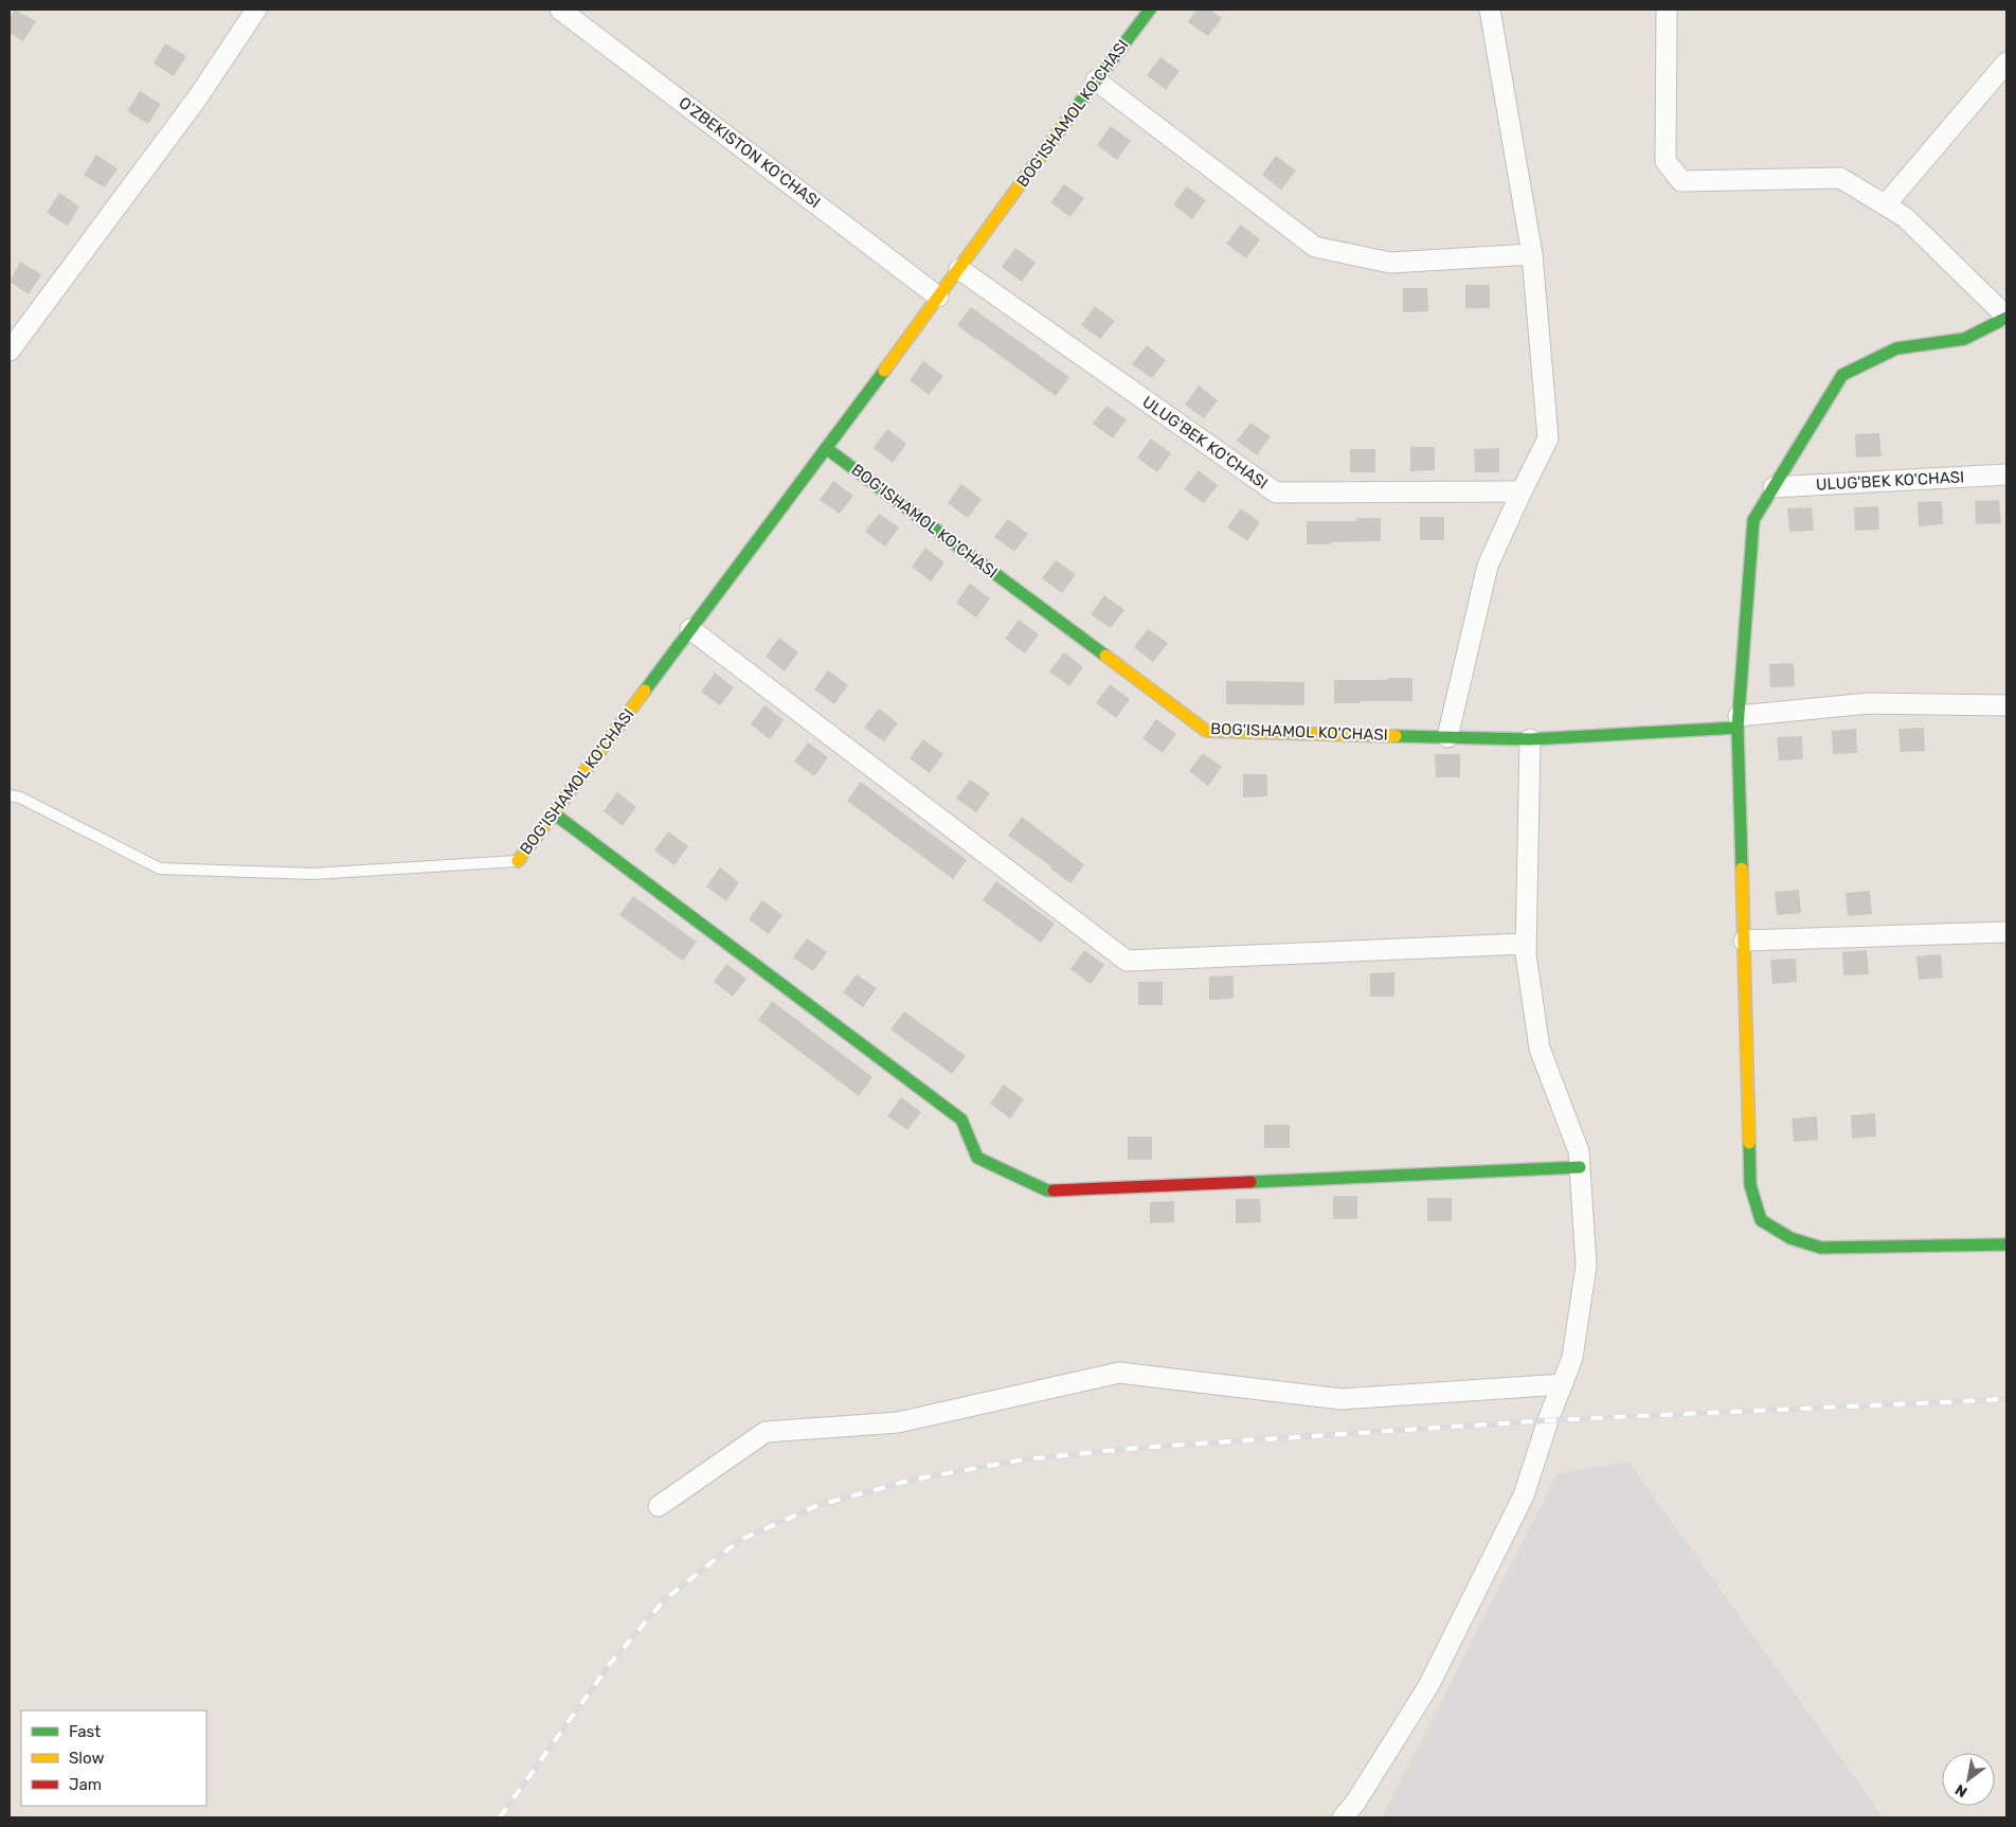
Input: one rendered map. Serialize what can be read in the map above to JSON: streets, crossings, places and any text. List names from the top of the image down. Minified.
{"streets":{"street":["BOG'ISHAMOL KO'CHASI","O'ZBEKISTON KO'CHASI","ULUG'BEK KO'CHASI"]},"crossings":[["BOG'ISHAMOL KO'CHASI","O'ZBEKISTON KO'CHASI"],["BOG'ISHAMOL KO'CHASI","ULUG'BEK KO'CHASI"]],"legend":["Fast","Slow","Jam"],"north":"bottom left"}
